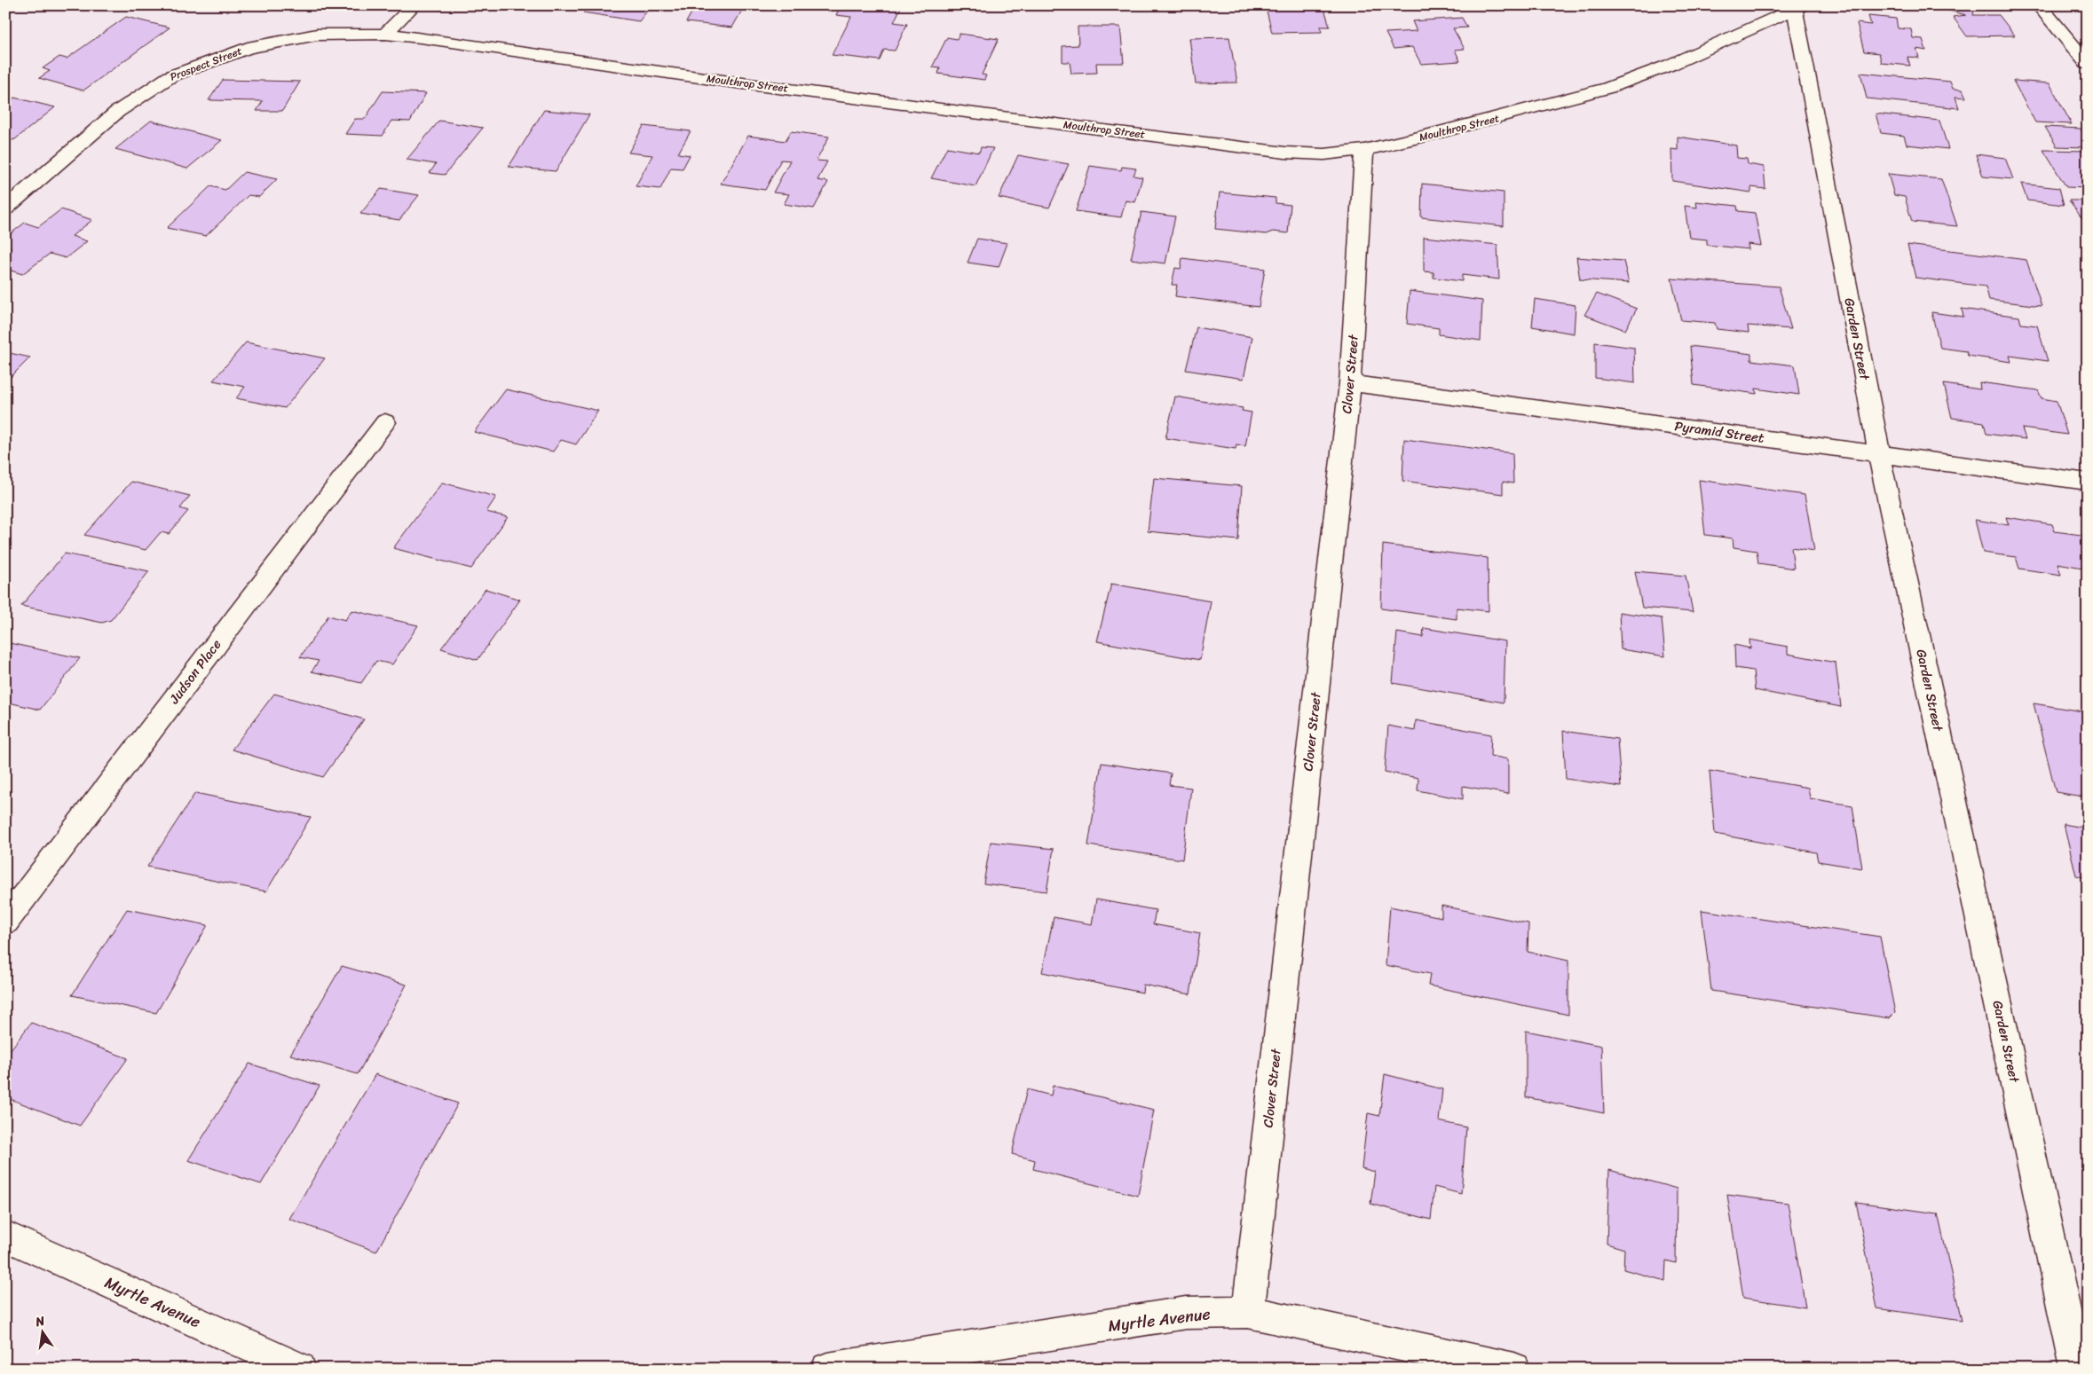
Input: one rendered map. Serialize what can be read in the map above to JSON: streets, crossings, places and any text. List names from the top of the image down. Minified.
{"streets":{"street":["Prospect Street","Moulthrop Street","Garden Street","Clover Street","Pyramid Street","Judson Place","Myrtle Avenue"]},"crossings":[["Prospect Street","Moulthrop Street"],["Moulthrop Street","Garden Street"],["Moulthrop Street","Clover Street"],["Garden Street","Pyramid Street"],["Clover Street","Pyramid Street"],["Clover Street","Myrtle Avenue"]],"north":"top"}
